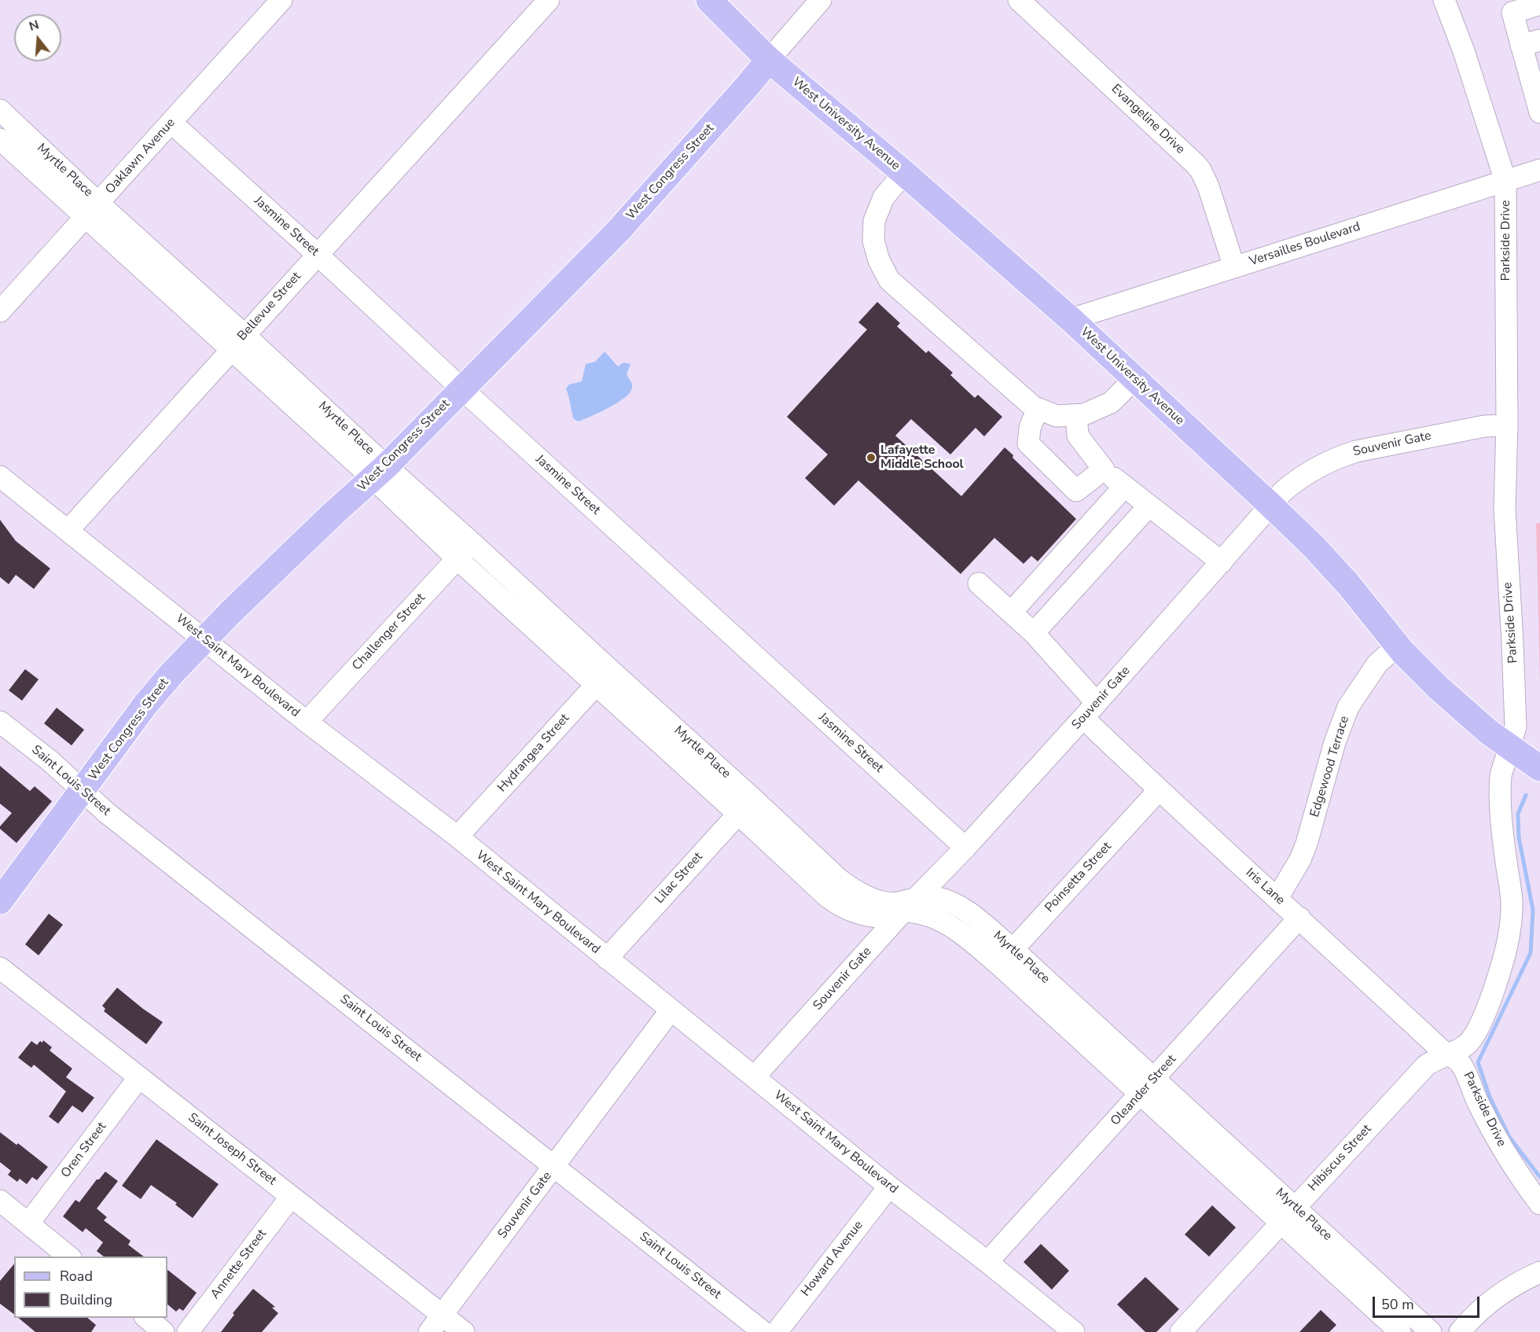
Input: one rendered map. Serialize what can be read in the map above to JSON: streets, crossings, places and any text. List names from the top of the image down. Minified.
{"streets":{"main road":["West University Avenue","West Congress Street"],"street":["Evangeline Drive","Oaklawn Avenue","Myrtle Place","Jasmine Street","Parkside Drive","Versailles Boulevard","Bellevue Street","Souvenir Gate","Challenger Street","West Saint Mary Boulevard","Hydrangea Street","Edgewood Terrace","Saint Louis Street","Poinsetta Street","Lilac Street","Iris Lane","Oleander Street","Saint Joseph Street","Oren Street","Hibiscus Street","Howard Avenue","Annette Street"]},"crossings":[["Evangeline Drive","Versailles Boulevard"],["West University Avenue","West Congress Street"],["West University Avenue","Parkside Drive"],["West University Avenue","Versailles Boulevard"],["West University Avenue","Souvenir Gate"],["West University Avenue","Edgewood Terrace"],["Oaklawn Avenue","Myrtle Place"],["Oaklawn Avenue","Jasmine Street"],["Myrtle Place","West Congress Street"],["Myrtle Place","Bellevue Street"],["Myrtle Place","Souvenir Gate"],["Myrtle Place","Challenger Street"],["Myrtle Place","Hydrangea Street"],["Myrtle Place","Poinsetta Street"],["Myrtle Place","Lilac Street"],["Myrtle Place","Oleander Street"],["Myrtle Place","Hibiscus Street"],["West Congress Street","Jasmine Street"],["West Congress Street","West Saint Mary Boulevard"],["West Congress Street","Saint Louis Street"],["Jasmine Street","Bellevue Street"],["Jasmine Street","Souvenir Gate"],["Parkside Drive","Versailles Boulevard"],["Parkside Drive","Souvenir Gate"],["Parkside Drive","Iris Lane"],["Parkside Drive","Hibiscus Street"],["Bellevue Street","West Saint Mary Boulevard"],["Souvenir Gate","West Saint Mary Boulevard"],["Souvenir Gate","Saint Louis Street"],["Souvenir Gate","Iris Lane"],["Souvenir Gate","Saint Joseph Street"],["Challenger Street","West Saint Mary Boulevard"],["West Saint Mary Boulevard","Hydrangea Street"],["West Saint Mary Boulevard","Lilac Street"],["West Saint Mary Boulevard","Oleander Street"],["West Saint Mary Boulevard","Howard Avenue"],["Edgewood Terrace","Iris Lane"],["Poinsetta Street","Iris Lane"],["Iris Lane","Oleander Street"],["Iris Lane","Hibiscus Street"],["Saint Joseph Street","Oren Street"],["Saint Joseph Street","Annette Street"]],"places":["Lafayette Middle School"],"legend":["Road","Building"],"scale_bar":"50 m","north":"top"}
